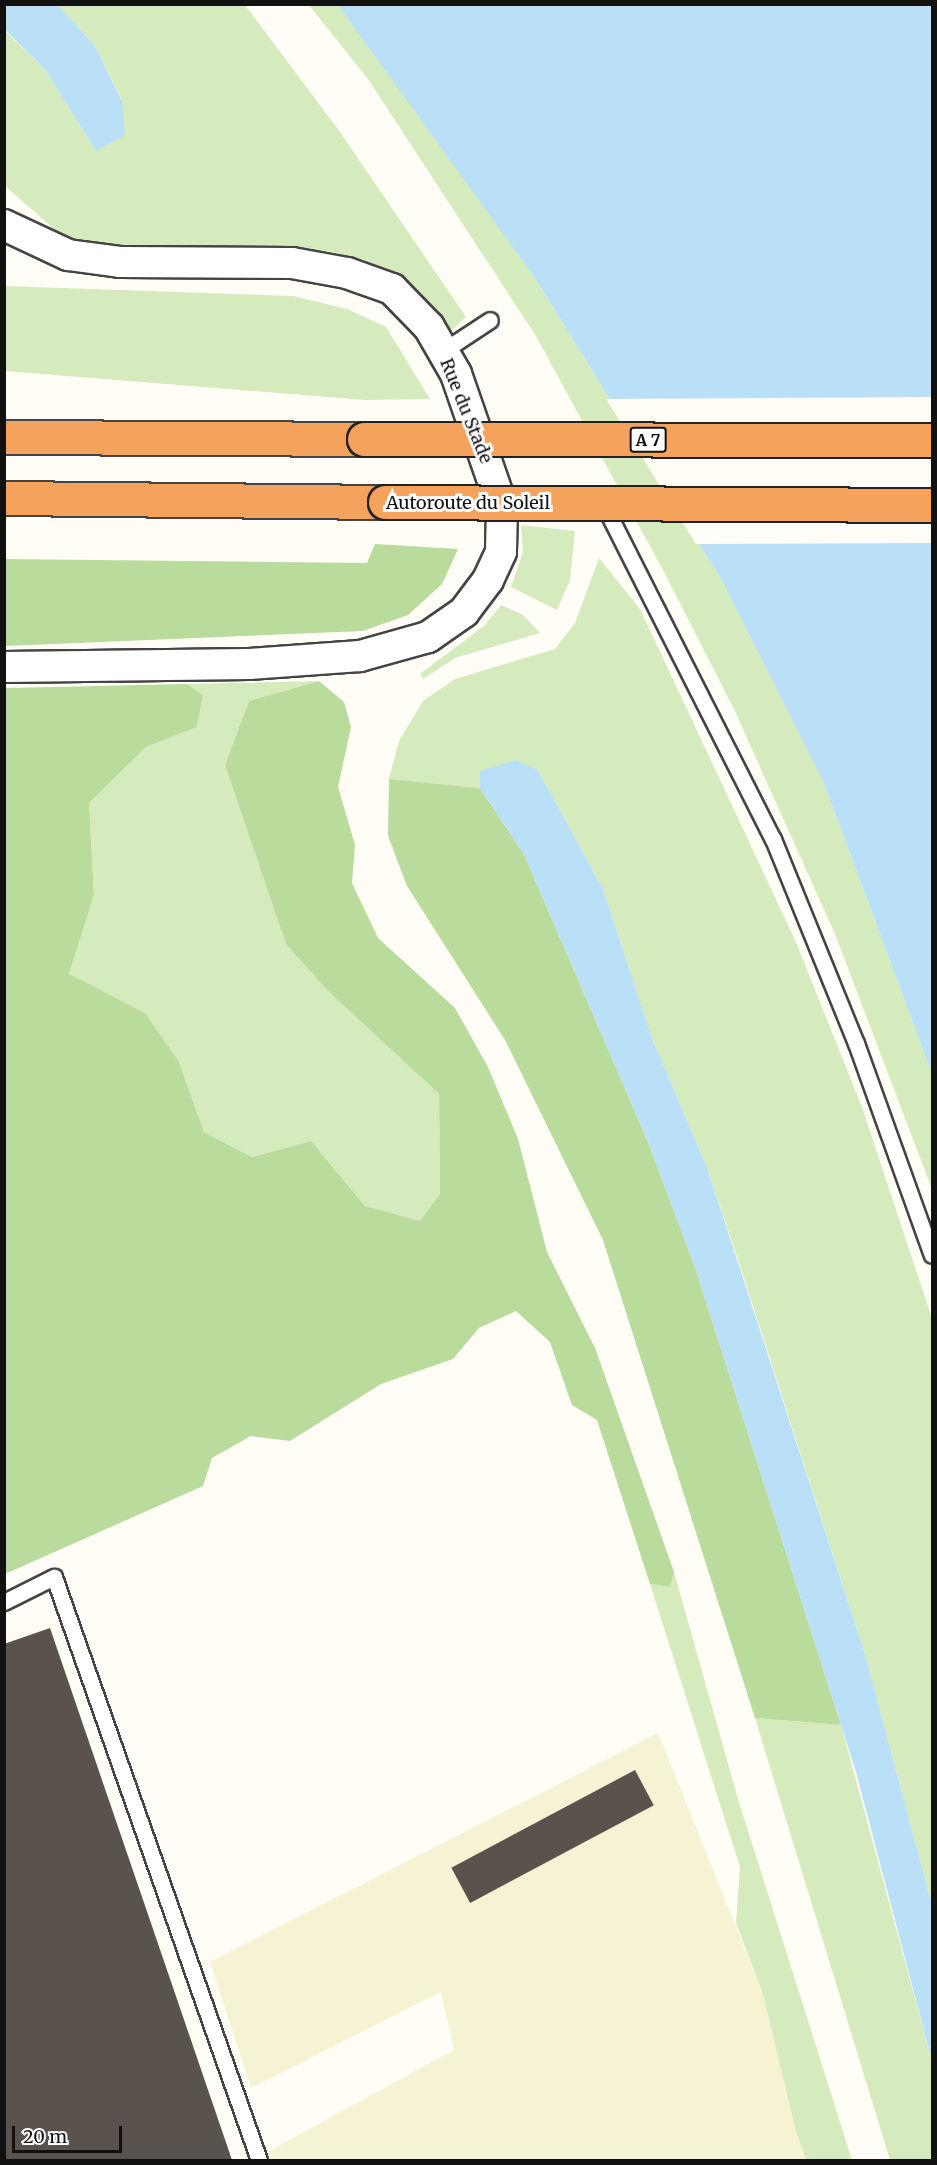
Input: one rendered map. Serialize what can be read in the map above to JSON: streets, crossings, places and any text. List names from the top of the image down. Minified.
{"streets":{"highway":["A 7","Autoroute du Soleil"],"street":["Rue du Stade"]},"scale_bar":"20 m"}
